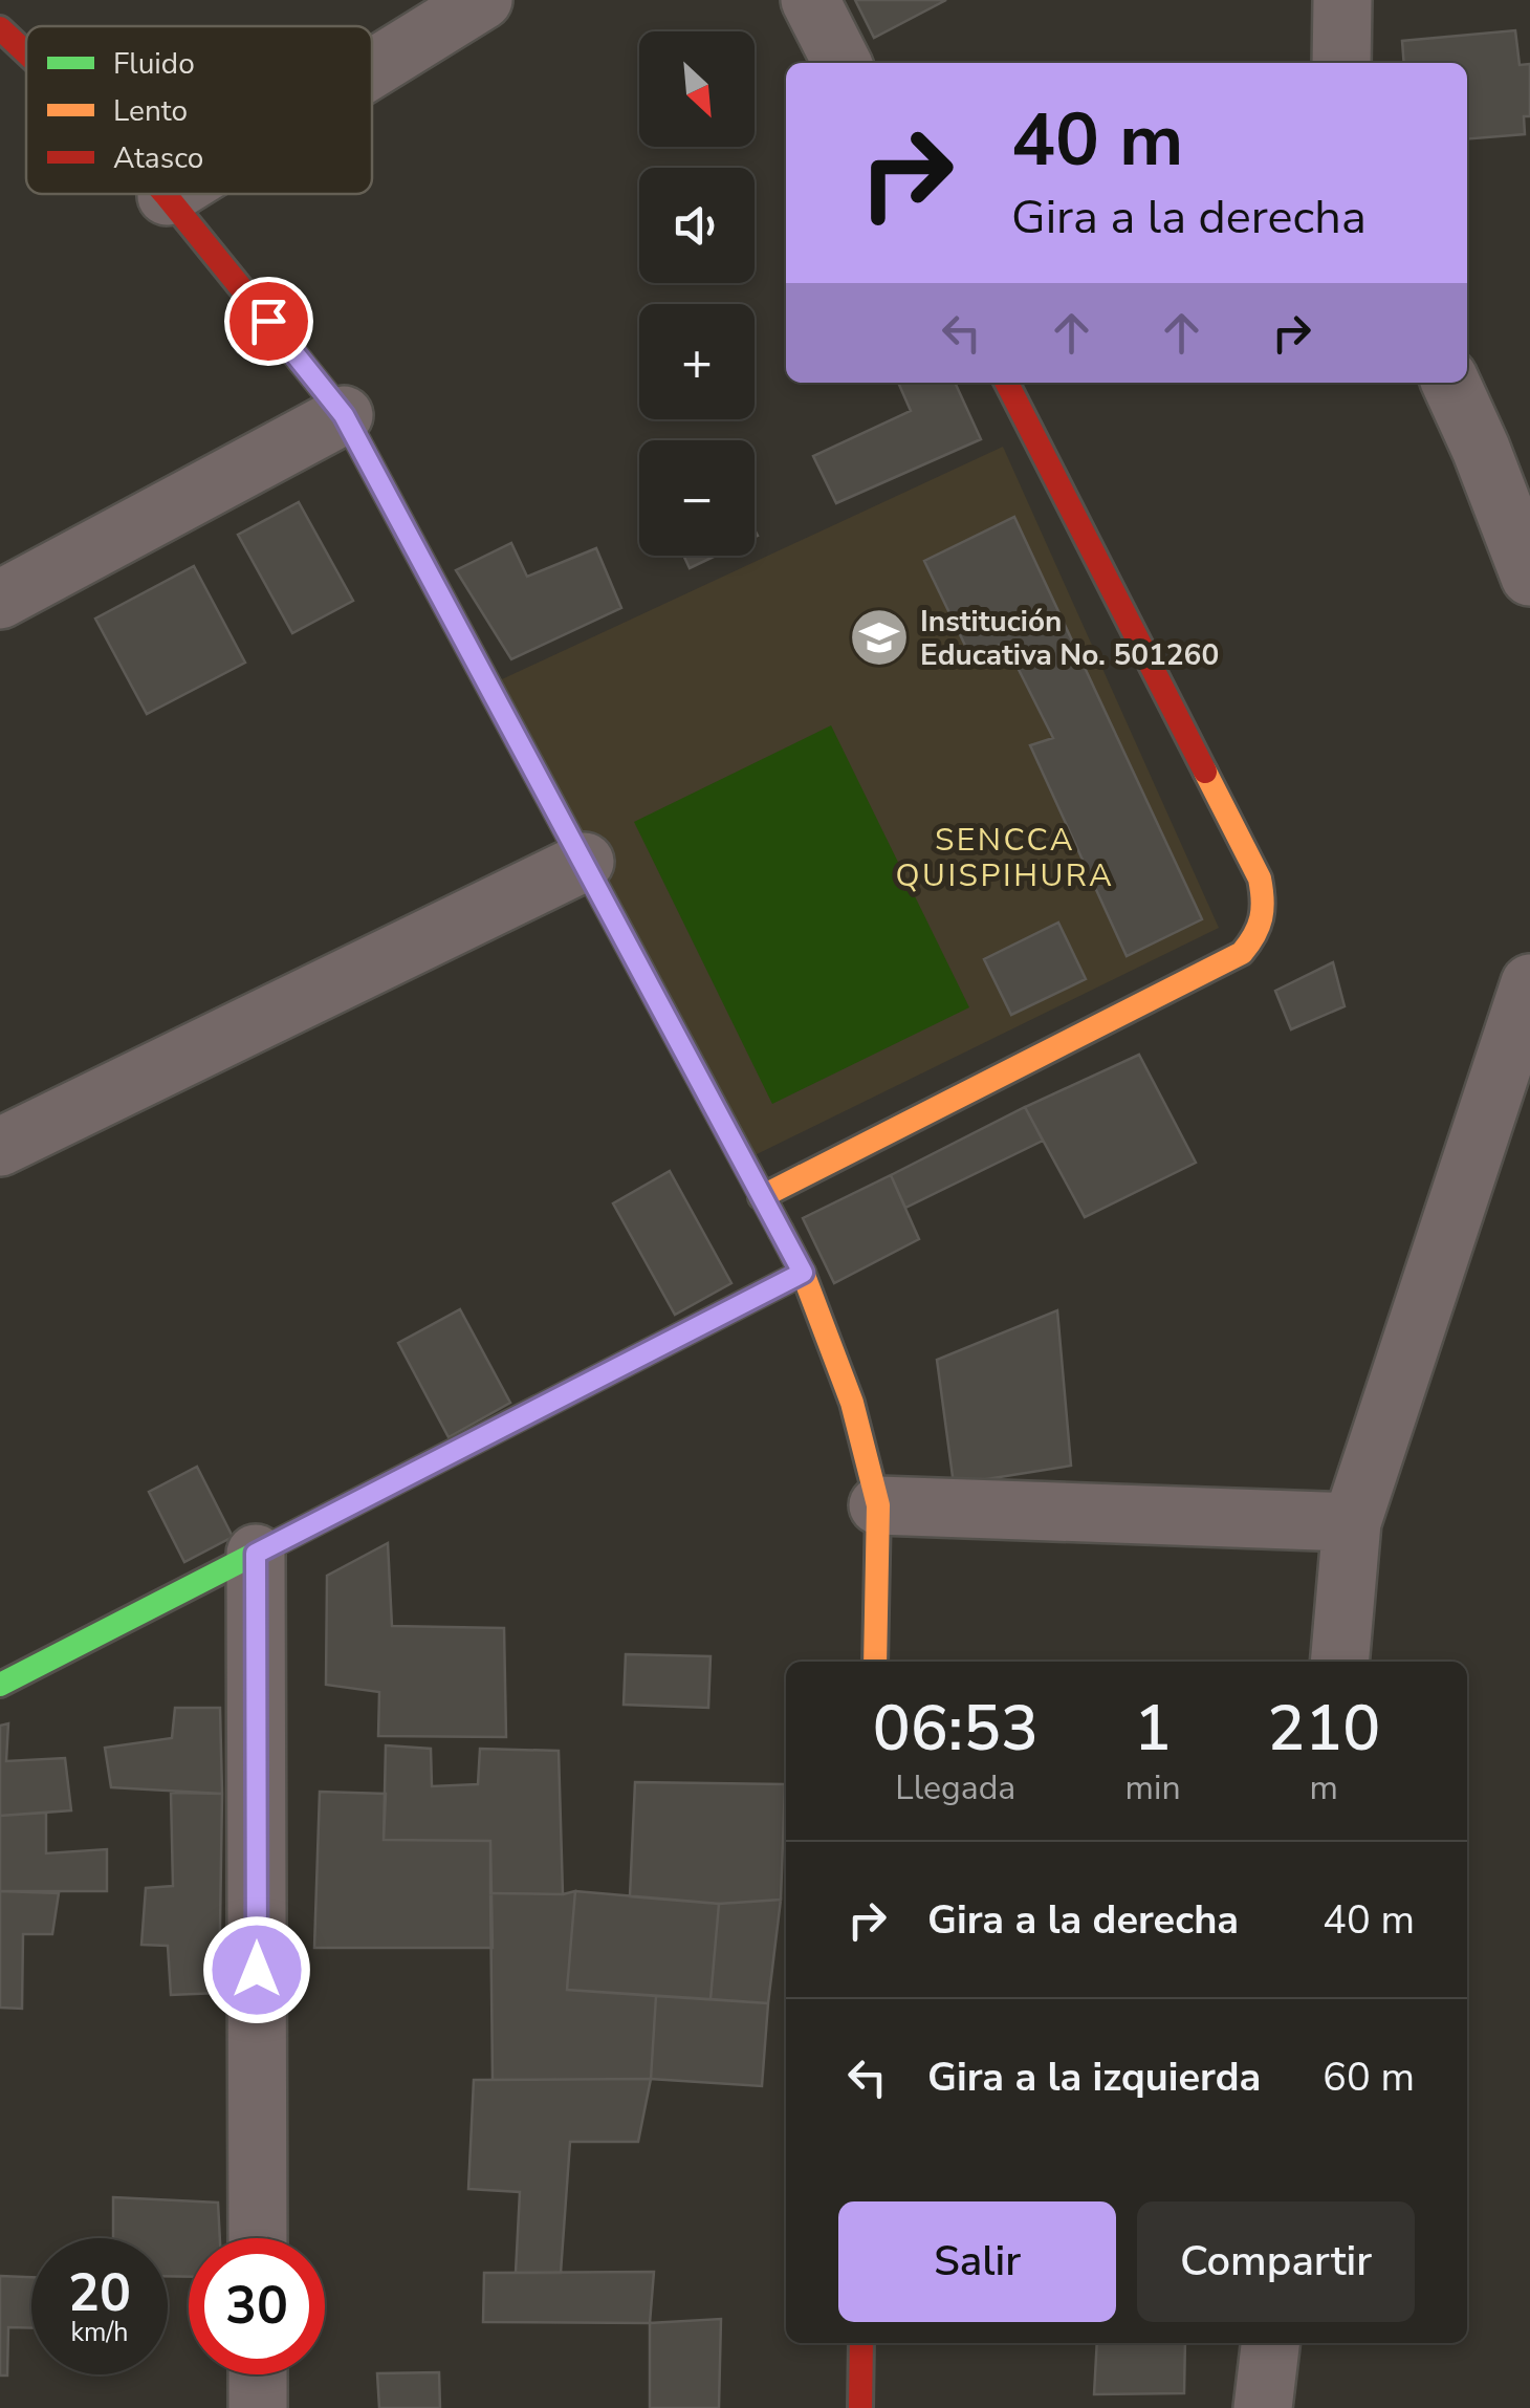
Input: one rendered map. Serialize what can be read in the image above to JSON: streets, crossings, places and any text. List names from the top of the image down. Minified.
{"districts":["SENCCA QUISPIHURA"],"places":{"school or university":["Institución Educativa No. 501260"]},"legend":["Fluido","Lento","Atasco"],"north":"bottom right","page":{"map_buttons":["+","−"],"turn":["40 m","Gira a la derecha"],"eta":["06:53","Llegada","1","min","210","m"],"list":[{"name":"Gira a la derecha","value":"40 m"},{"name":"Gira a la izquierda","value":"60 m"}],"buttons":["Salir","Compartir"],"speed":"20 km/h","limit":"30"}}
